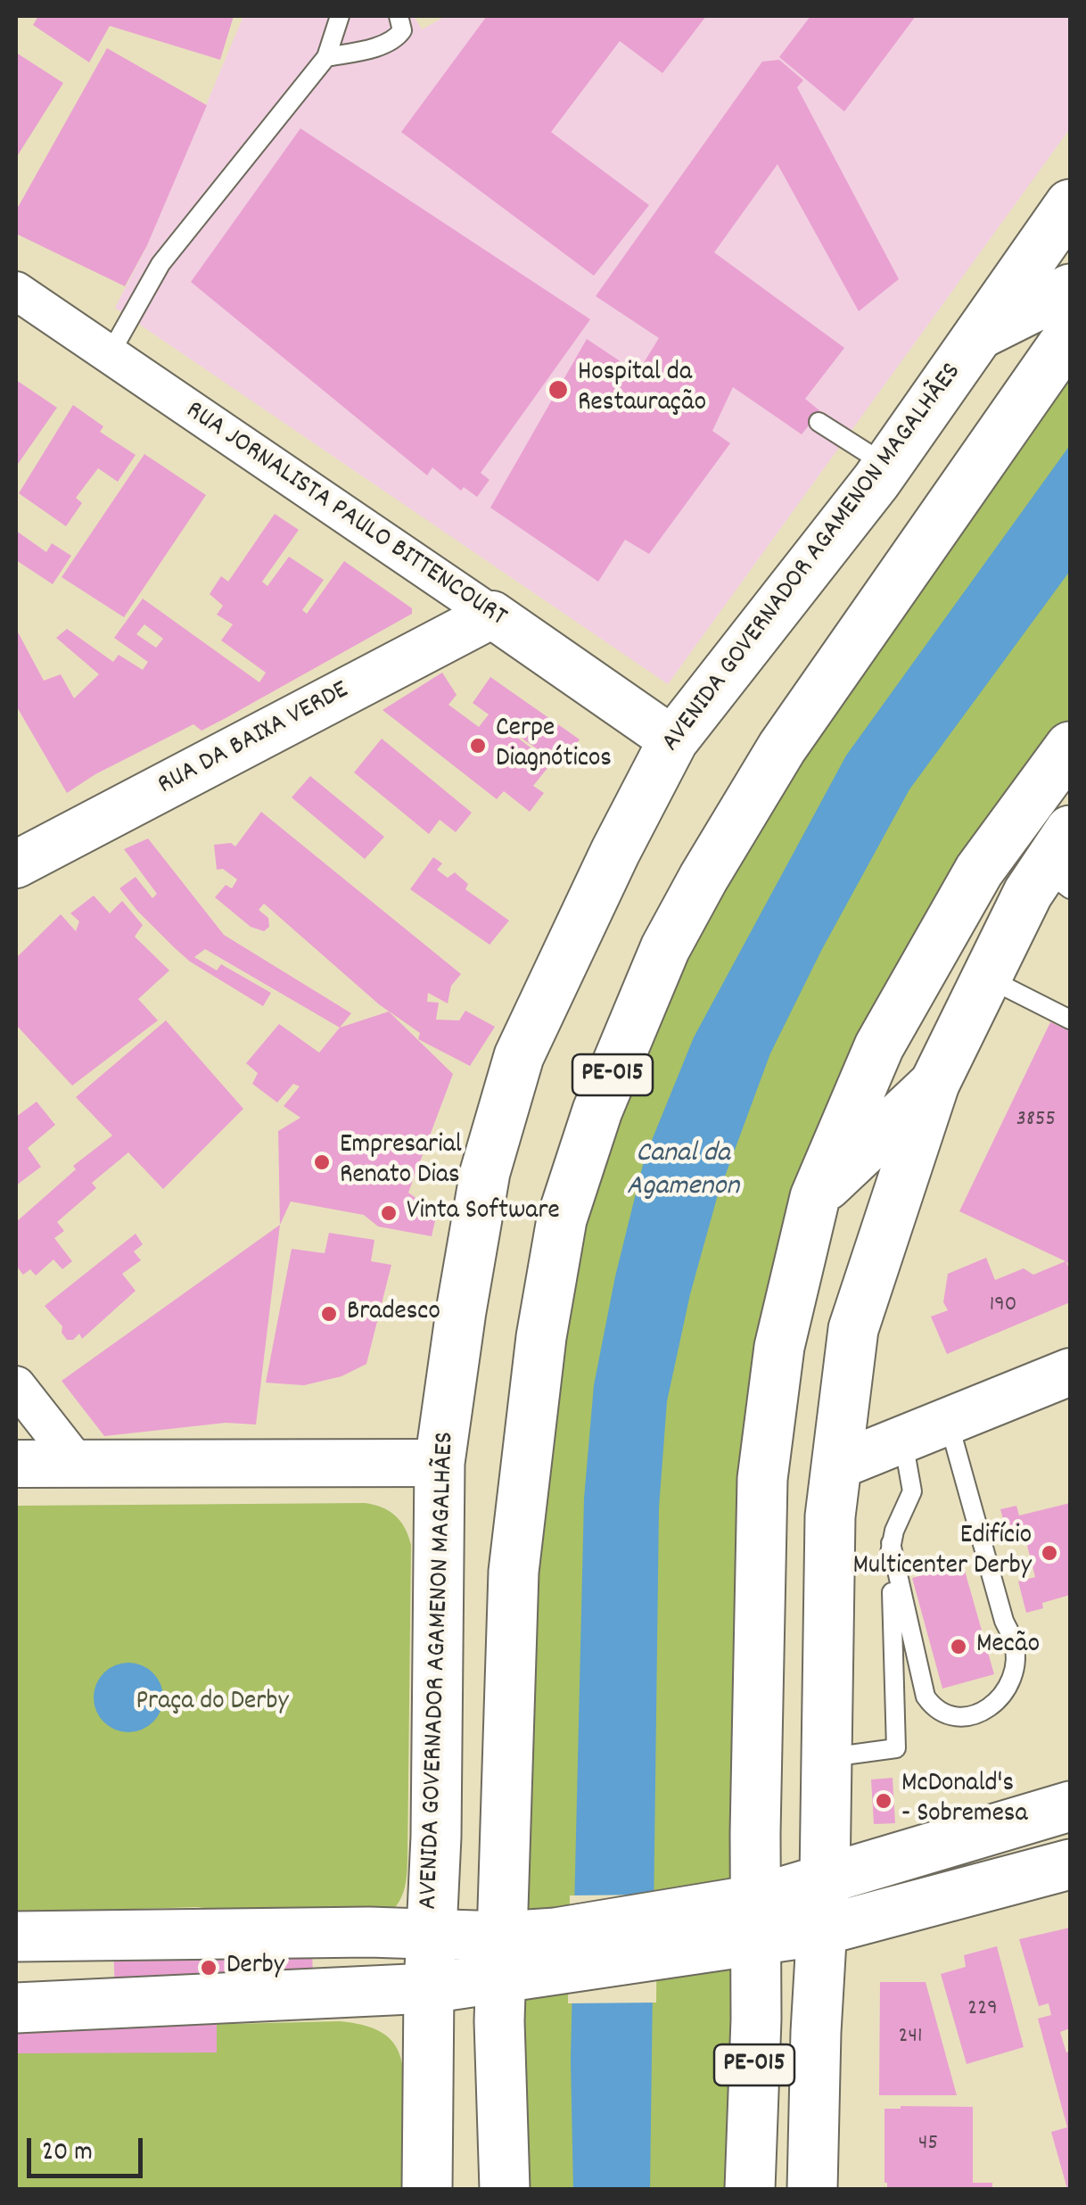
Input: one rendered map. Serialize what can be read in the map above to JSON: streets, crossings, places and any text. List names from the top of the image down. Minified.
{"streets":{"main road":["AVENIDA GOVERNADOR AGAMENON MAGALHÃES","PE-015"],"street":["RUA JORNALISTA PAULO BITTENCOURT","RUA DA BAIXA VERDE"]},"crossings":[["RUA JORNALISTA PAULO BITTENCOURT","AVENIDA GOVERNADOR AGAMENON MAGALHÃES"],["RUA JORNALISTA PAULO BITTENCOURT","RUA DA BAIXA VERDE"]],"water":["Canal da Agamenon"],"parks":["Praça do Derby"],"places":["Hospital da Restauração","Cerpe Diagnóticos","Empresarial Renato Dias","Vinta Software","Bradesco","Edifício Multicenter Derby","Mecão","McDonald's - Sobremesa","Derby"],"house_numbers":["3855","190","229","241","45"],"scale_bar":"20 m"}
